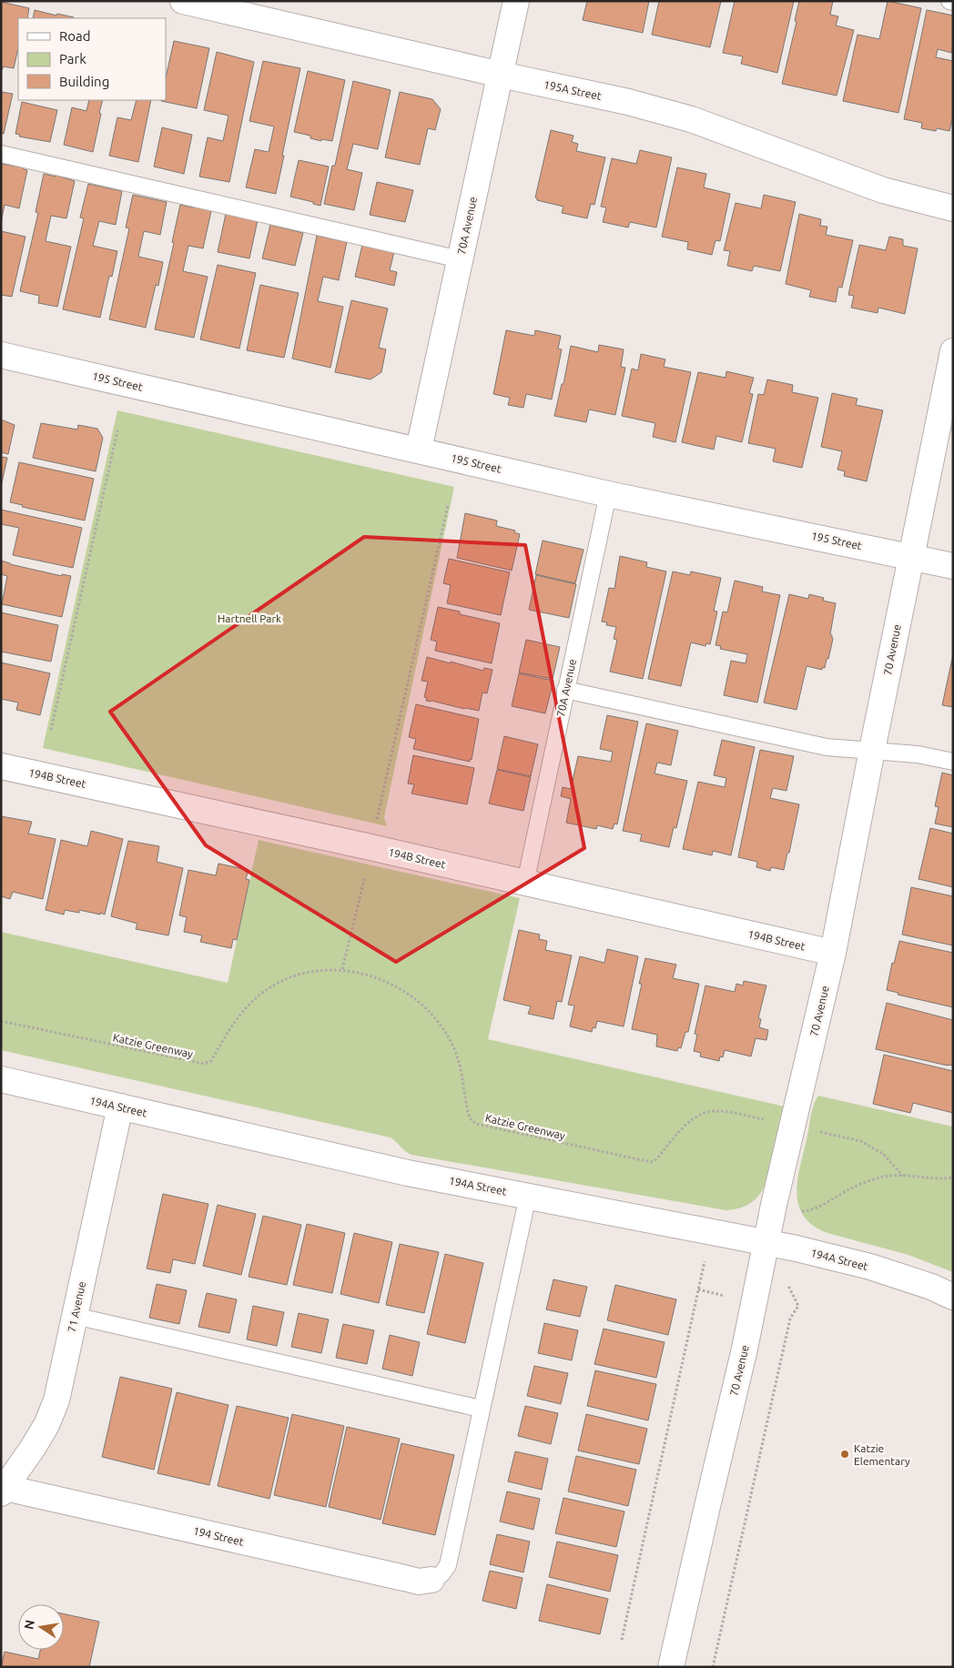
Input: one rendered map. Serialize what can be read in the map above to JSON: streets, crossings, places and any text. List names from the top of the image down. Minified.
{"streets":{"street":["195A Street","70A Avenue","195 Street","70 Avenue","194B Street","194A Street","71 Avenue","194 Street"],"path":["Katzie Greenway"]},"crossings":[["195A Street","70A Avenue"],["70A Avenue","195 Street"],["70A Avenue","194B Street"],["195 Street","70 Avenue"],["70 Avenue","194B Street"],["70 Avenue","194A Street"],["194A Street","71 Avenue"],["71 Avenue","194 Street"]],"parks":["Hartnell Park"],"places":["Katzie Elementary"],"legend":["Road","Park","Building"],"north":"left"}
